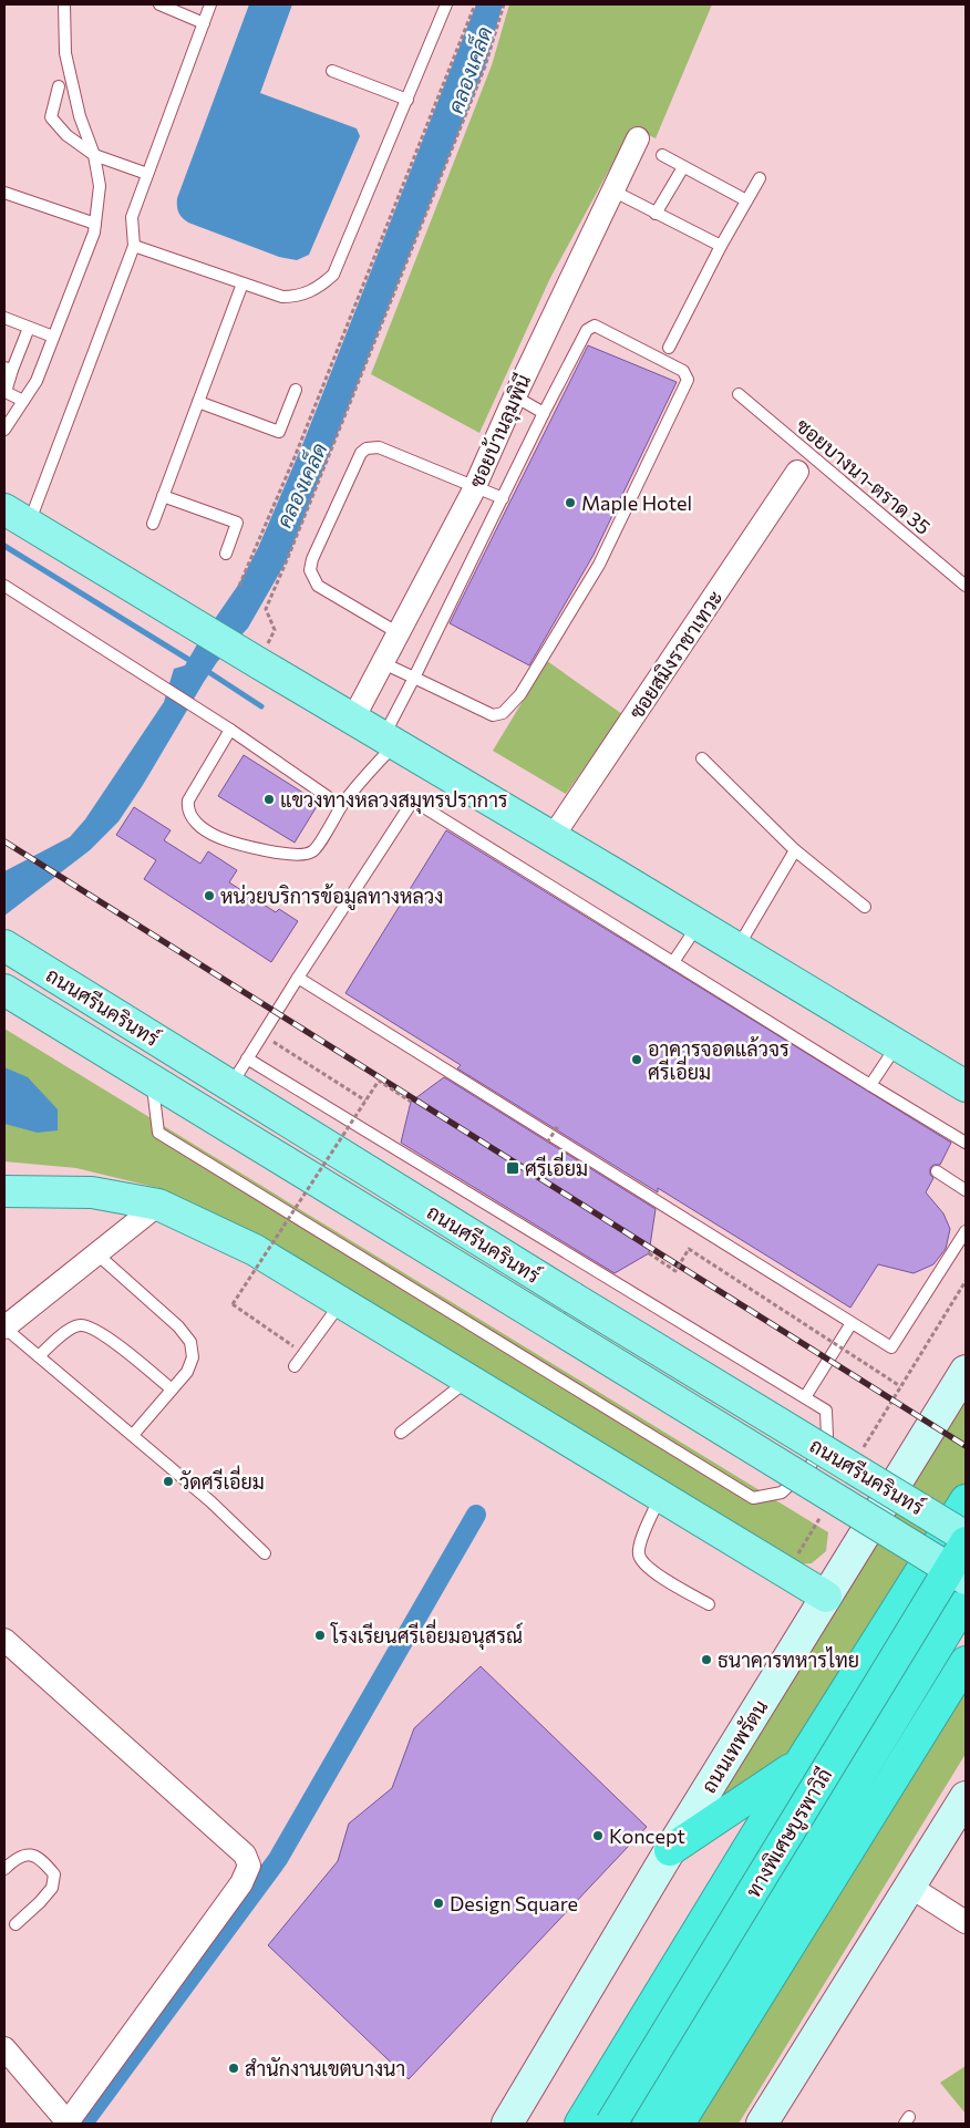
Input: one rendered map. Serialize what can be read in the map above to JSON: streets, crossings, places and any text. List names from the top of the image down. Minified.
{"streets":{"highway":["ทางพิเศษบูรพาวิถี"],"main road":["ถนนศรีนครินทร์","ถนนเทพรัตน"],"street":["ซอยบ้านลุมพินี","ซอยสมิงราชาเทวะ"],"lane":["ซอยบางนา-ตราด 35"]},"water":["คลองเคล็ด"],"places":{"other":["Maple Hotel","แขวงทางหลวงสมุทรปราการ","หน่วยบริการข้อมูลทางหลวง","อาคารจอดแล้วจร ศรีเอี่ยม","วัดศรีเอี่ยม","โรงเรียนศรีเอี่ยมอนุสรณ์","ธนาคารทหารไทย","Koncept","Design Square","สำนักงานเขตบางนา"],"transit":["ศรีเอี่ยม"]}}
